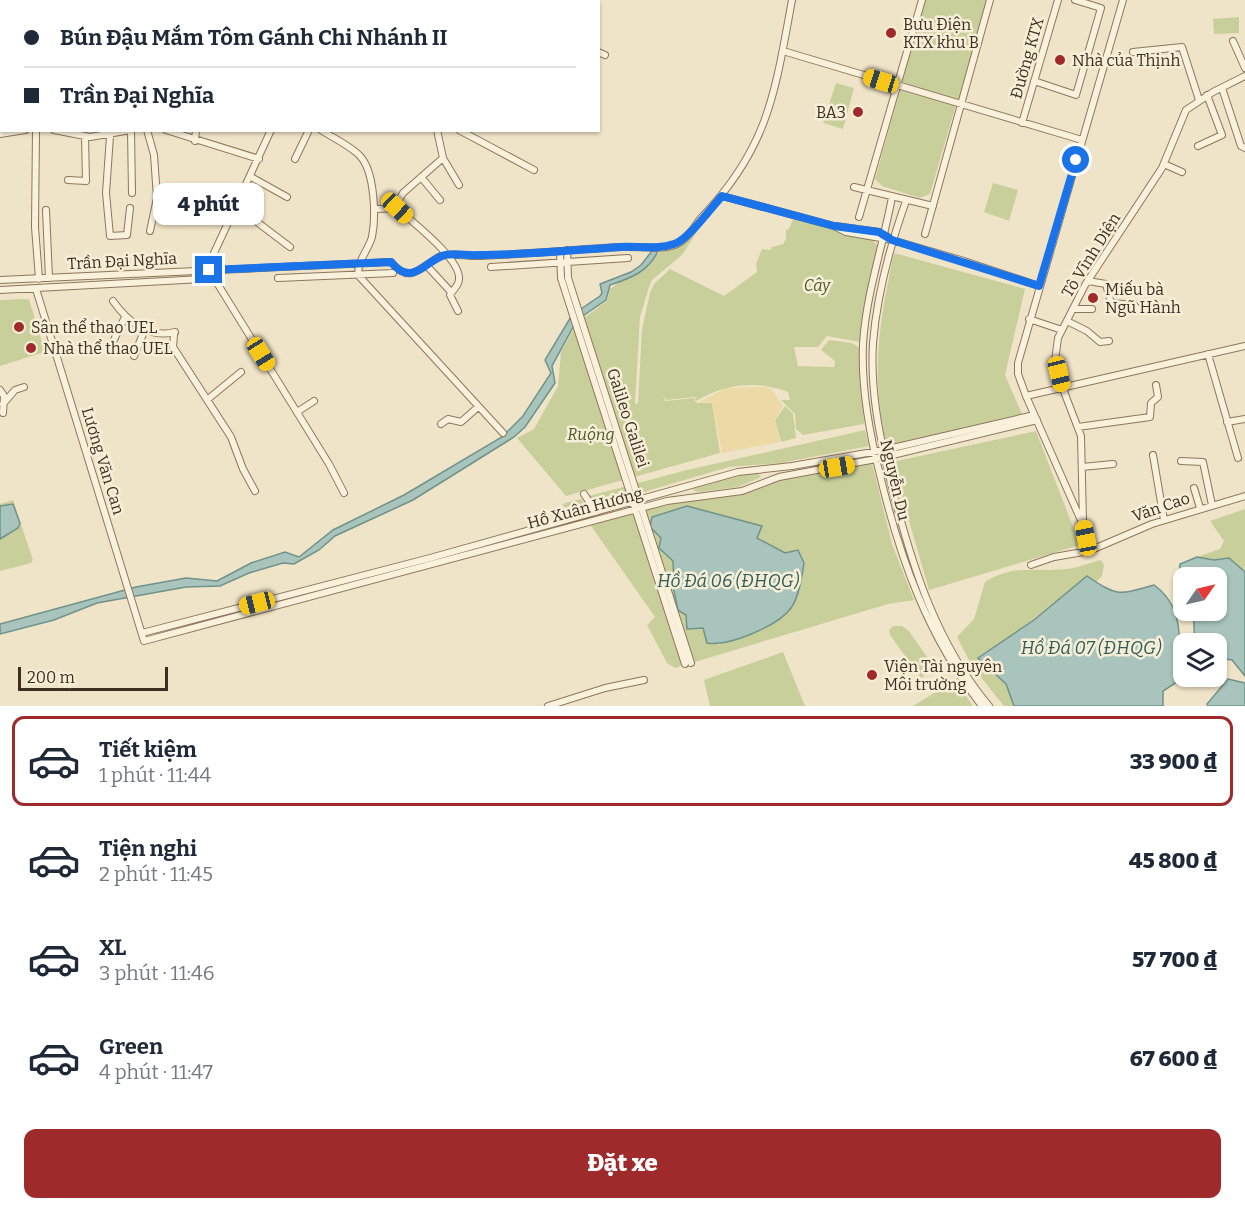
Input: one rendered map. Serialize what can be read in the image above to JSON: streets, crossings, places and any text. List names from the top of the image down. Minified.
{"streets":{"street":["Đường KTX","Tô Vĩnh Diện","Trần Đại Nghĩa","Galileo Galilei","Lương Văn Can","Nguyễn Du","Văn Cao","Hồ Xuân Hương"]},"crossings":[["Trần Đại Nghĩa","Galileo Galilei"],["Trần Đại Nghĩa","Lương Văn Can"],["Galileo Galilei","Hồ Xuân Hương"],["Lương Văn Can","Hồ Xuân Hương"],["Nguyễn Du","Hồ Xuân Hương"]],"water":["Hồ Đá 06 (ĐHQG)","Hồ Đá 07 (ĐHQG)"],"parks":["Cây","Ruộng"],"places":["Bưu Điện KTX khu B","Nhà của Thịnh","BA3","Miếu bà Ngũ Hành","Sân thể thao UEL","Nhà thể thao UEL","Viện Tài nguyên Môi trường"],"scale_bar":"200 m","north":"top right","page":{"banner":["Bún Đậu Mắm Tôm Gánh Chi Nhánh II","Trần Đại Nghĩa"],"bubble":"4 phút","scale":"200 m","list":[{"name":"Tiết kiệm","note":"1 phút · 11:44","value":"33 900 ₫"},{"name":"Tiện nghi","note":"2 phút · 11:45","value":"45 800 ₫"},{"name":"XL","note":"3 phút · 11:46","value":"57 700 ₫"},{"name":"Green","note":"4 phút · 11:47","value":"67 600 ₫"}],"buttons":"Đặt xe"}}
